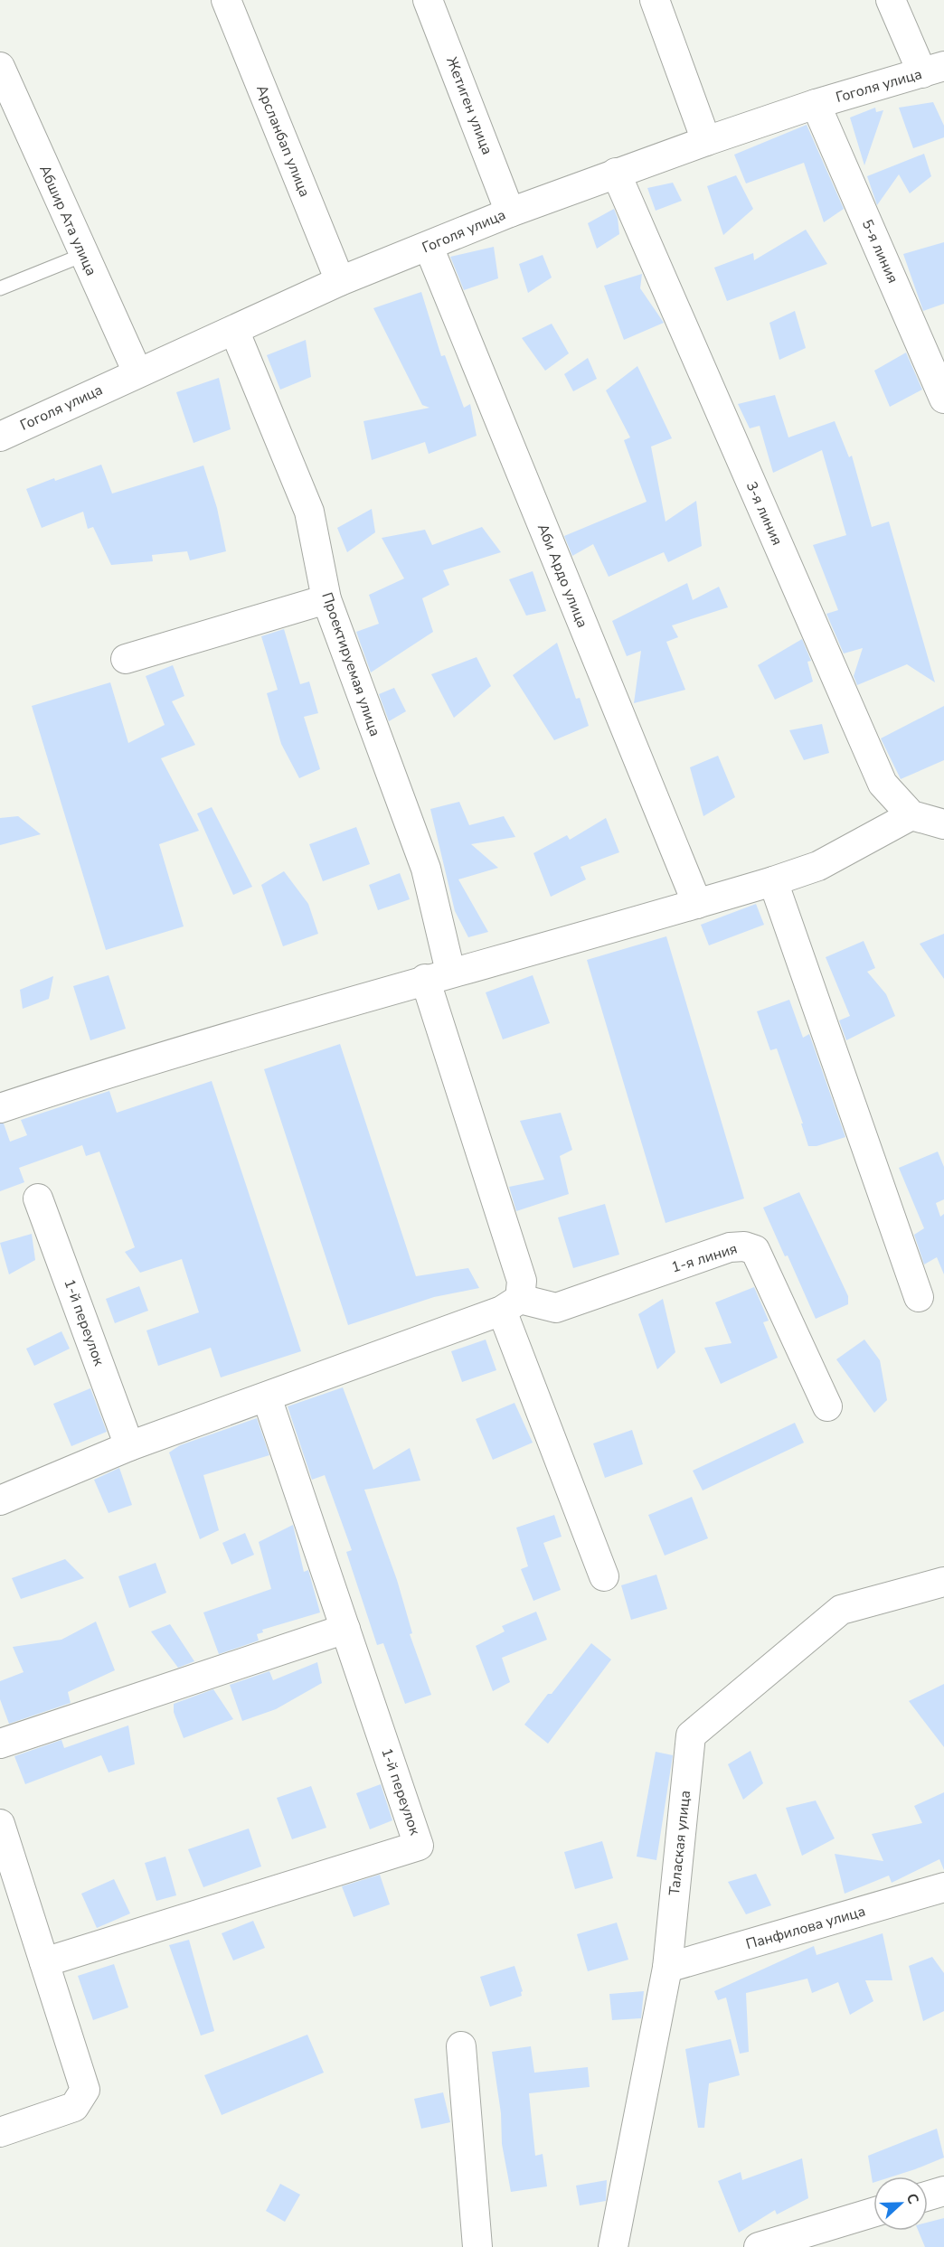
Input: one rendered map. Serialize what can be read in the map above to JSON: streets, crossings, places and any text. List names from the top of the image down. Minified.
{"streets":{"street":["Гоголя улица","Жетиген улица","Арсланбап улица","Абшир Ата улица","5-я линия","3-я линия","Аби Ардо улица","Проектируемая улица","1-я линия","1-й переулок","Талаская улица","Панфилова улица"]},"crossings":[["Гоголя улица","Жетиген улица"],["Гоголя улица","Арсланбап улица"],["Гоголя улица","Абшир Ата улица"],["Гоголя улица","5-я линия"],["Гоголя улица","3-я линия"],["Гоголя улица","Аби Ардо улица"],["Гоголя улица","Проектируемая улица"],["Проектируемая улица","1-я линия"],["Талаская улица","Панфилова улица"]],"north":"right"}
